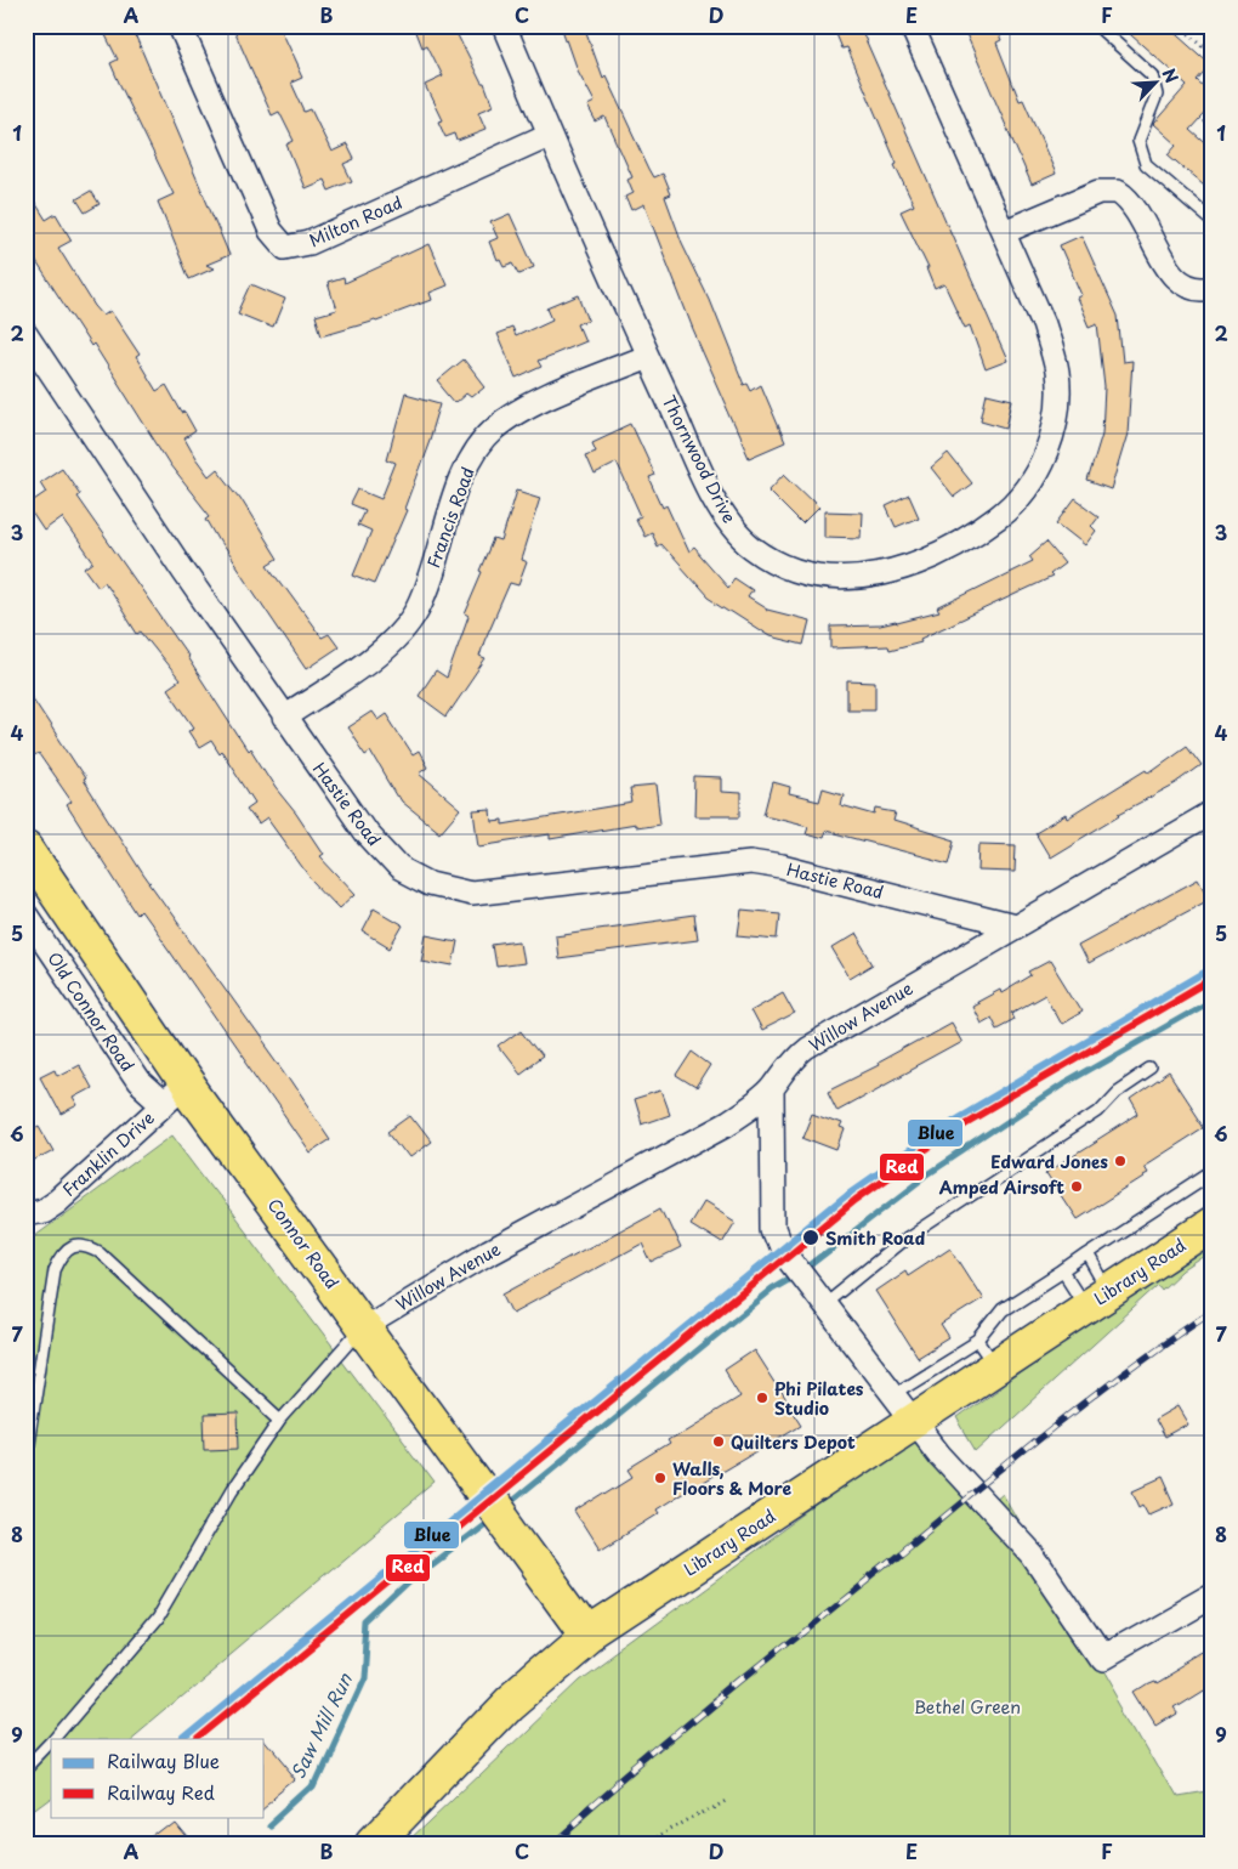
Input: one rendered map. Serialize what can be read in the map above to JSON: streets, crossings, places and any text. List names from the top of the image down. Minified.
{"streets":{"main road":["Connor Road","Library Road"],"street":["Milton Road","Thornwood Drive","Francis Road","Hastie Road","Old Connor Road","Willow Avenue","Franklin Drive"]},"crossings":[["Milton Road","Thornwood Drive"],["Thornwood Drive","Francis Road"],["Francis Road","Hastie Road"],["Hastie Road","Willow Avenue"],["Old Connor Road","Franklin Drive"],["Old Connor Road","Connor Road"],["Willow Avenue","Connor Road"],["Franklin Drive","Connor Road"],["Connor Road","Library Road"]],"water":["Saw Mill Run"],"parks":["Bethel Green"],"places":["Edward Jones","Amped Airsoft","Smith Road","Phi Pilates Studio","Quilters Depot","Walls, Floors & More"],"lines":["rail line Blue","rail line Red"],"legend":["Railway Blue","Railway Red"],"north":"top right","grid":{"columns":["A","B","C","D","E","F"],"rows":["1","2","3","4","5","6","7","8","9"]}}
